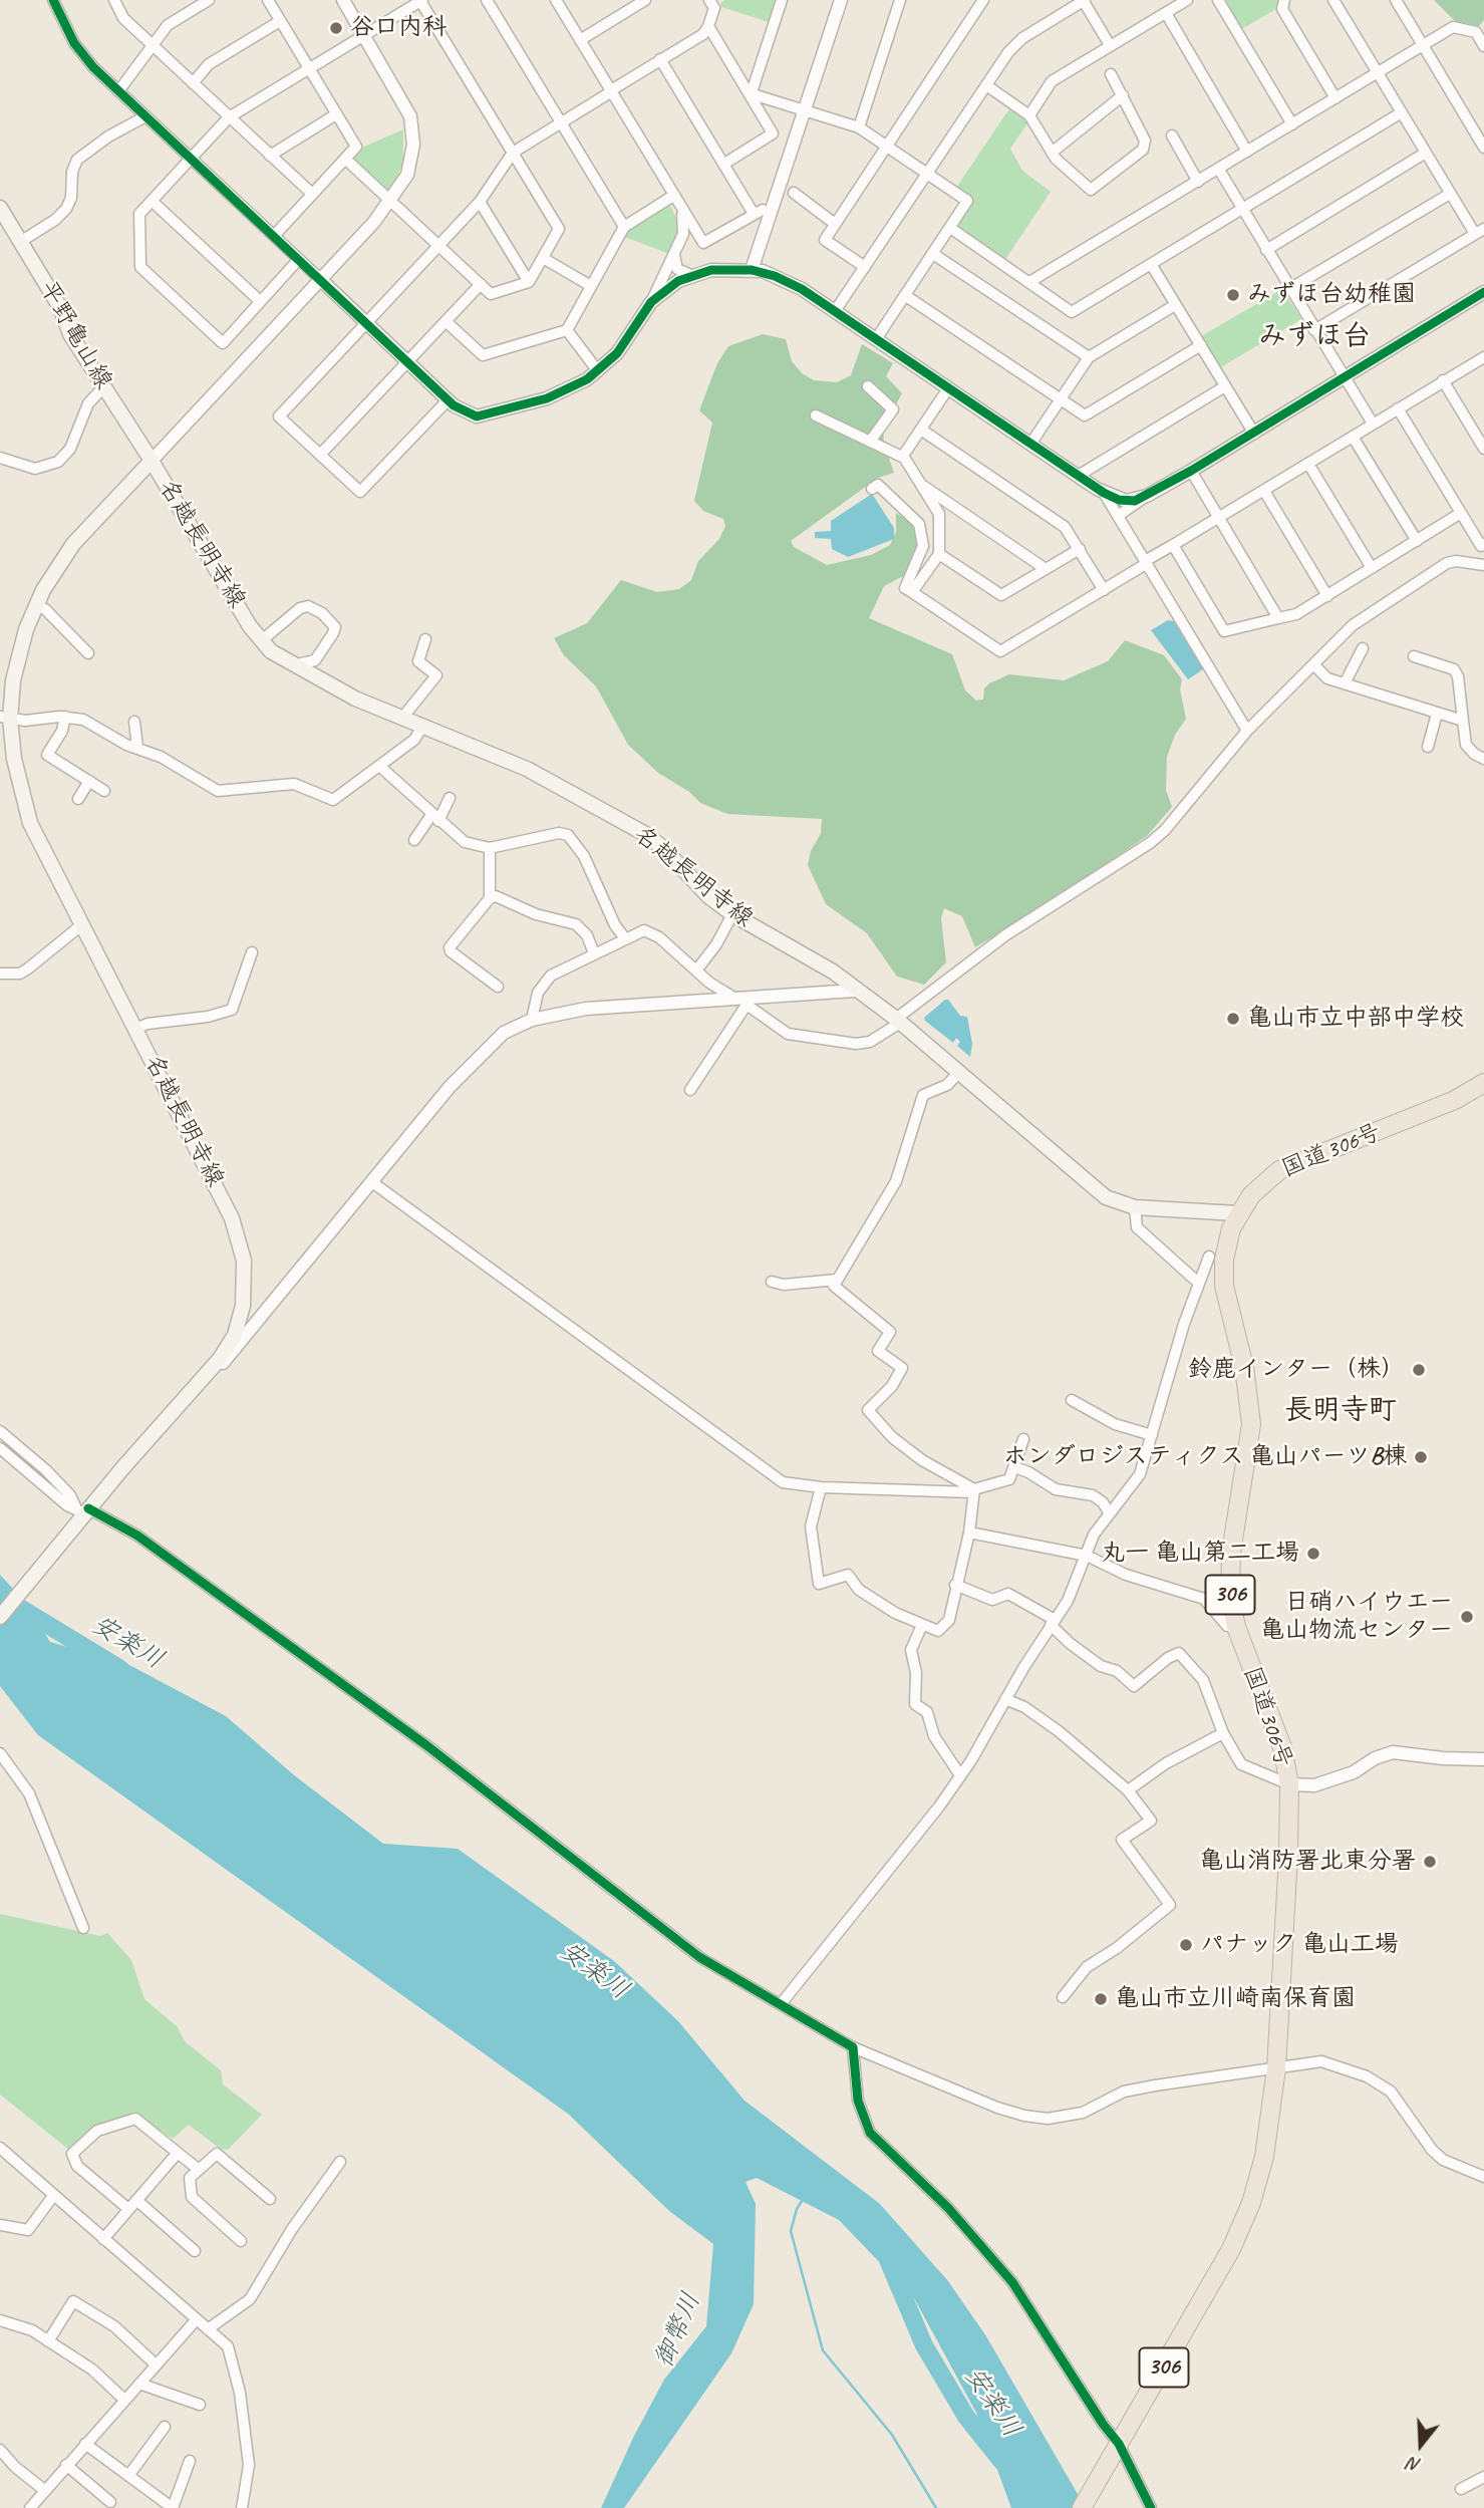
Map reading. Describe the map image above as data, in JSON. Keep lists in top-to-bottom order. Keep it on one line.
{"streets":{"highway":["国道306号","306"],"main road":["平野亀山線","名越長明寺線"]},"crossings":[["平野亀山線","名越長明寺線"],["名越長明寺線","国道306号"]],"districts":["みずほ台","長明寺町"],"water":["安楽川","御幣川"],"places":["谷口内科","みずほ台幼稚園","亀山市立中部中学校","鈴鹿インター（株）","ホンダロジスティクス 亀山パーツB棟","丸一 亀山第二工場","日硝ハイウエー 亀山物流センター","亀山消防署北東分署","パナック 亀山工場","亀山市立川崎南保育園"],"north":"bottom"}
